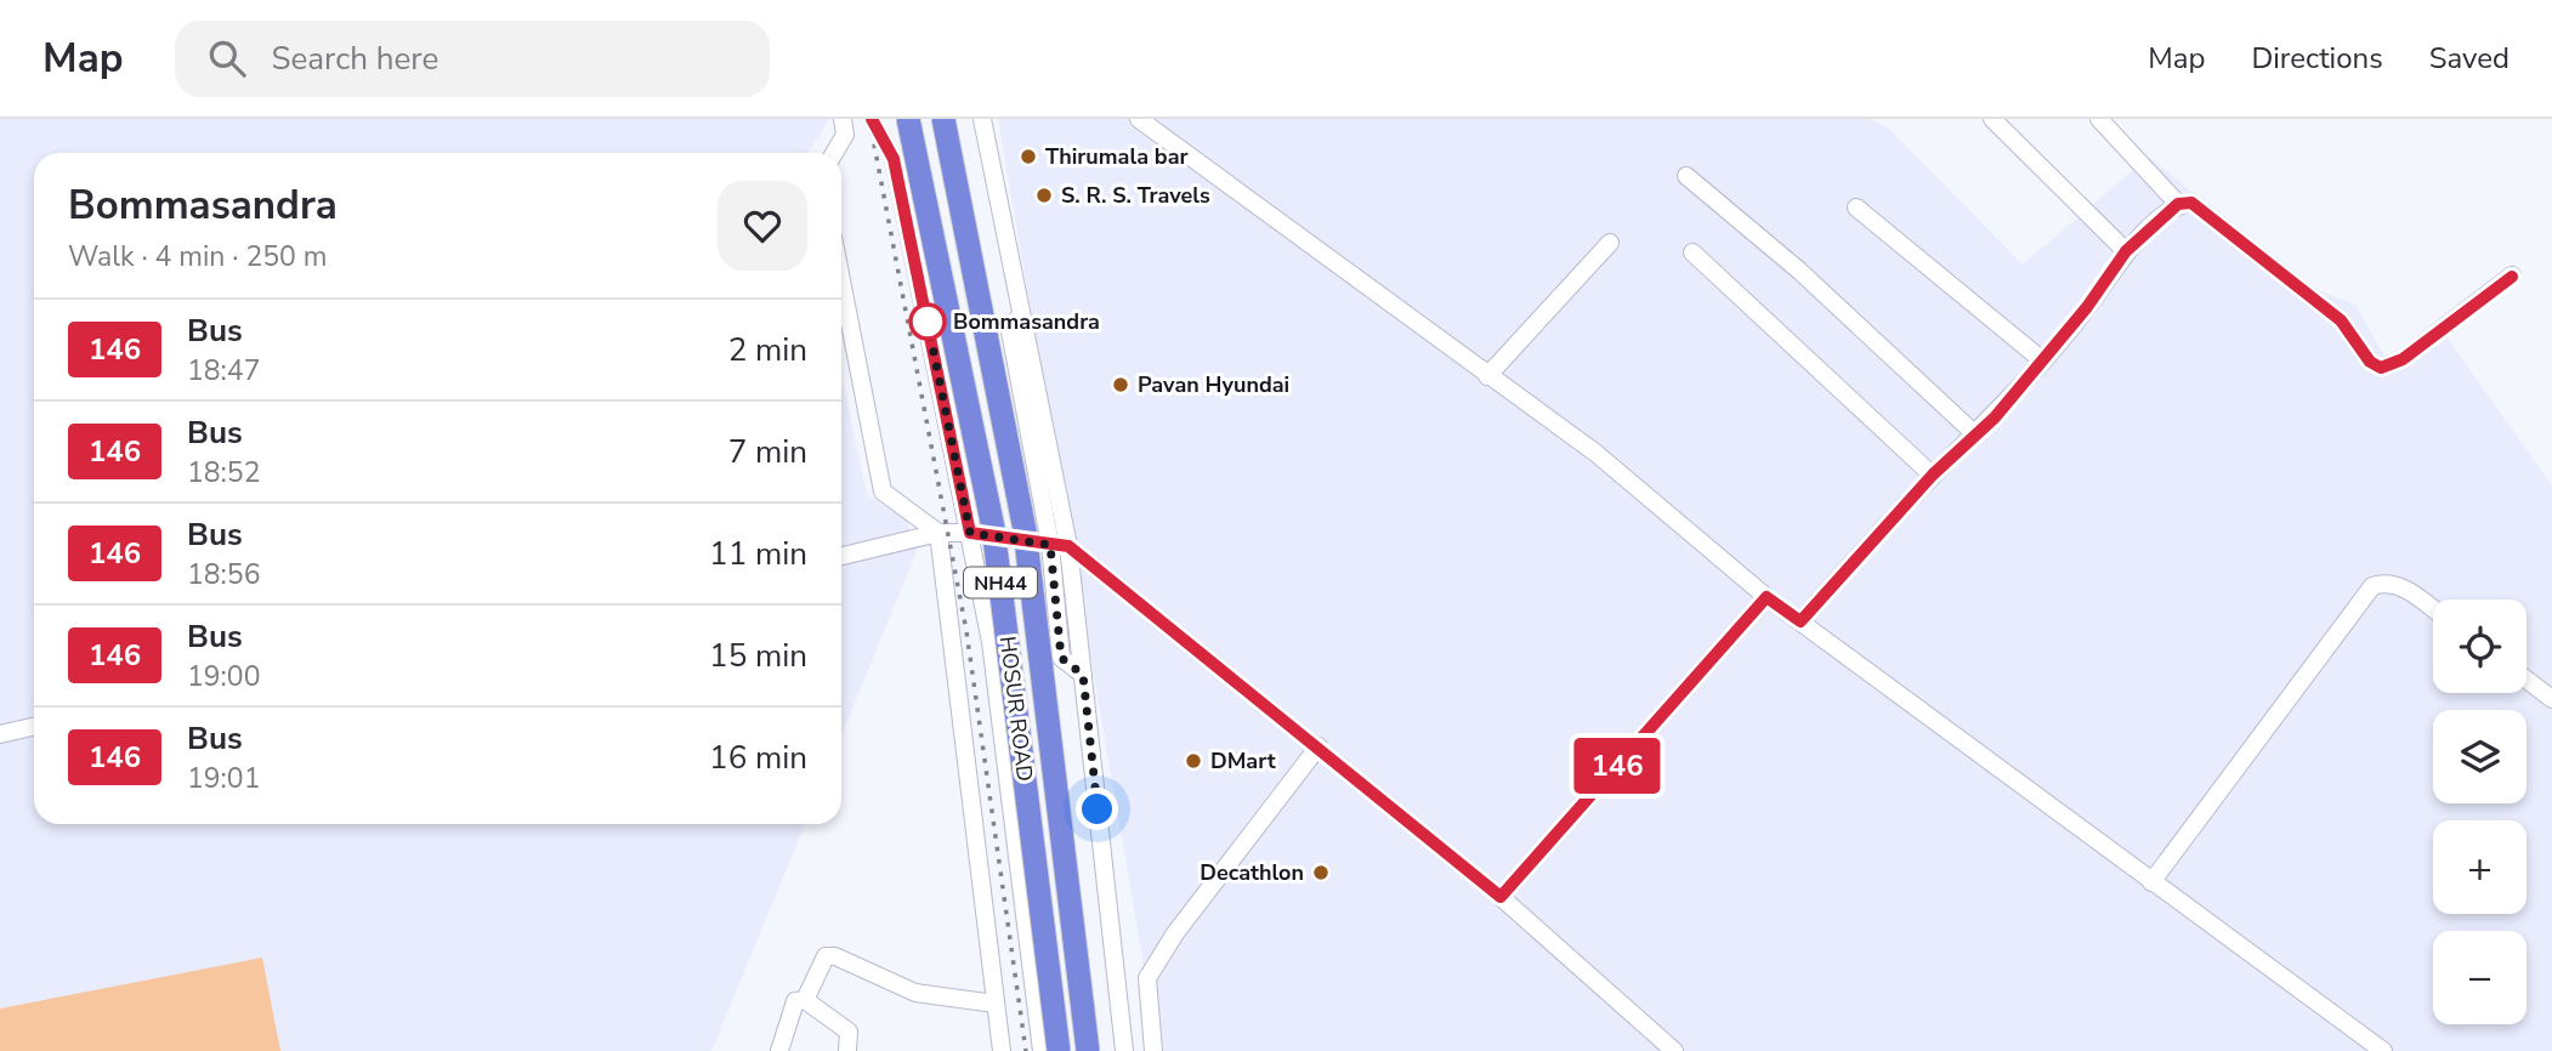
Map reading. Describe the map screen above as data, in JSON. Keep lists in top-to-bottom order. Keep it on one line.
{"streets":{"highway":["NH44","HOSUR ROAD"]},"places":["Thirumala bar","S. R. S. Travels","Bommasandra","Pavan Hyundai","DMart","Decathlon"],"lines":["bus line 146"],"page":{"header":"Map","search":"Search here","nav":["Map","Directions","Saved"],"on_map":"146","heading":["Bommasandra","Walk · 4 min · 250 m"],"list":[{"mark":"146","name":"Bus","note":"18:47","value":"2 min"},{"mark":"146","name":"Bus","note":"18:52","value":"7 min"},{"mark":"146","name":"Bus","note":"18:56","value":"11 min"},{"mark":"146","name":"Bus","note":"19:00","value":"15 min"},{"mark":"146","name":"Bus","note":"19:01","value":"16 min"}],"map_buttons":["+","−"]}}
